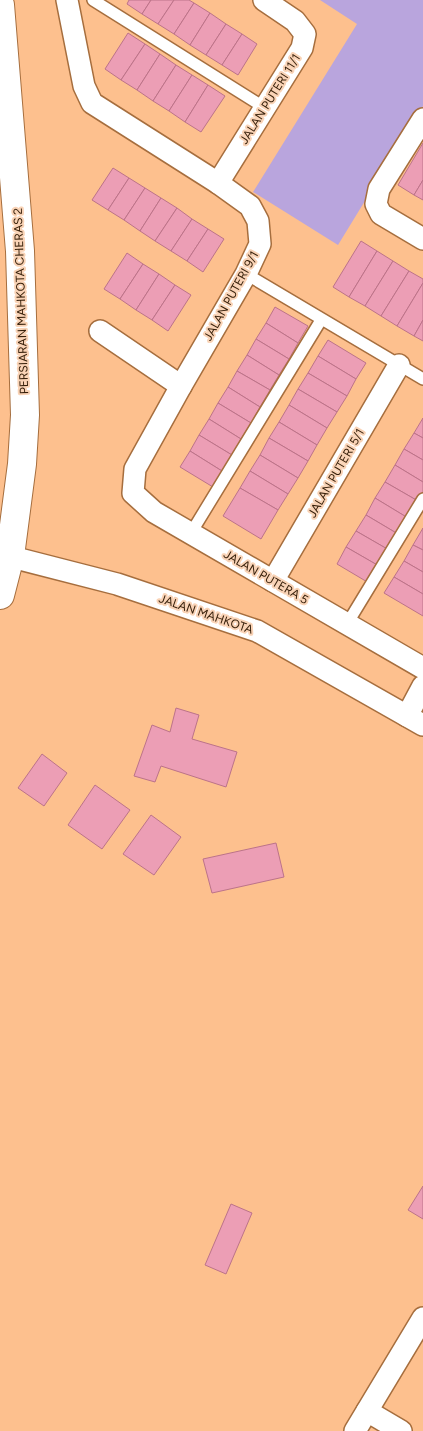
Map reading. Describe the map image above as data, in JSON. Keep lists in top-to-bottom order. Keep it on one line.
{"streets":{"street":["JALAN PUTERI 11/1","JALAN PUTERI 9/1","PERSIARAN MAHKOTA CHERAS 2","JALAN PUTERI 5/1","JALAN PUTERA 5","JALAN MAHKOTA"]},"crossings":[["JALAN PUTERI 11/1","JALAN PUTERI 9/1"],["JALAN PUTERI 9/1","JALAN PUTERA 5"],["PERSIARAN MAHKOTA CHERAS 2","JALAN MAHKOTA"],["JALAN PUTERI 5/1","JALAN PUTERA 5"]]}
